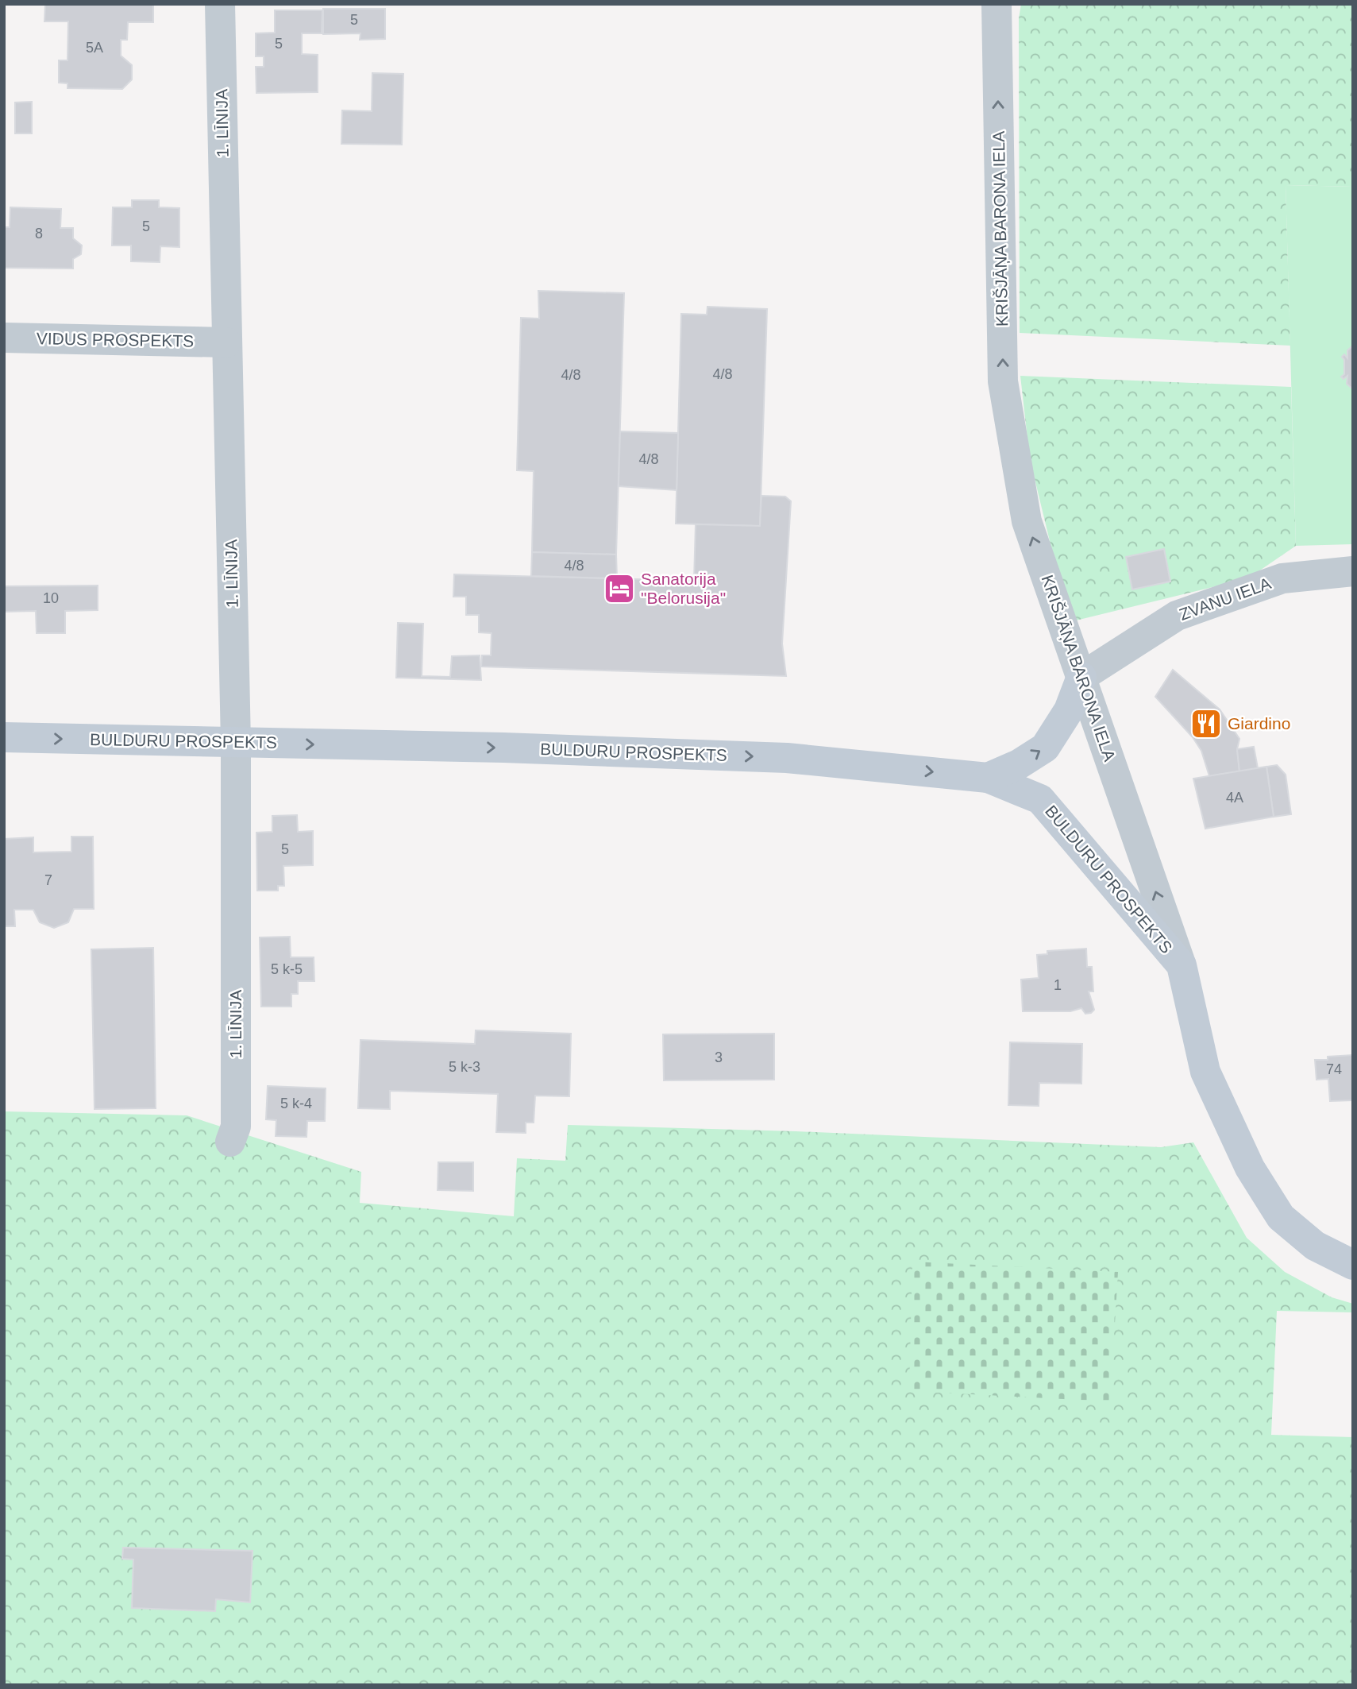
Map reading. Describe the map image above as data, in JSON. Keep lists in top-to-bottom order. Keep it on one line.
{"streets":{"street":["1. LĪNIJA","KRIŠJĀŅA BARONA IELA","VIDUS PROSPEKTS","ZVANU IELA","BULDURU PROSPEKTS"]},"crossings":[["1. LĪNIJA","VIDUS PROSPEKTS"],["1. LĪNIJA","BULDURU PROSPEKTS"],["KRIŠJĀŅA BARONA IELA","ZVANU IELA"],["KRIŠJĀŅA BARONA IELA","BULDURU PROSPEKTS"]],"one_way":["KRIŠJĀŅA BARONA IELA","BULDURU PROSPEKTS"],"places":{"hotel":["Sanatorija \"Belorusija\""],"restaurant":["Giardino"]},"house_numbers":["5","5","5A","5","8","4/8","4/8","4/8","4/8","10","4A","5","7","5 k-5","1","3","5 k-3","74","5 k-4"]}
